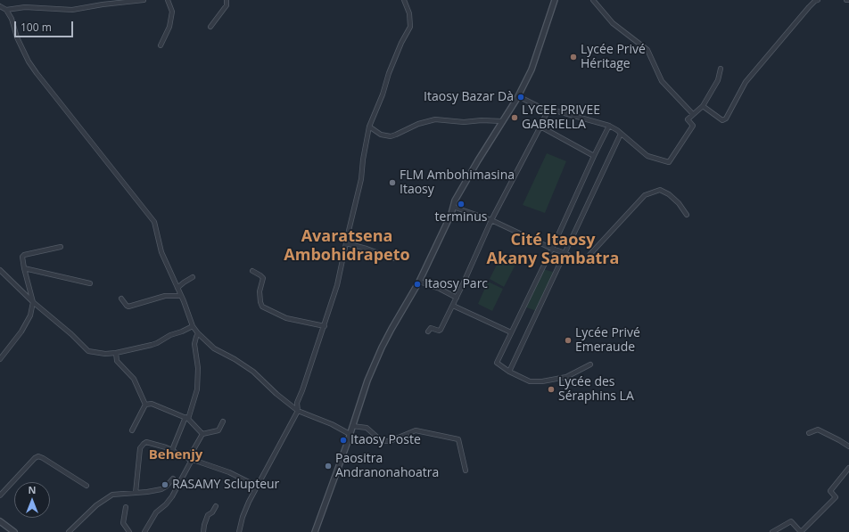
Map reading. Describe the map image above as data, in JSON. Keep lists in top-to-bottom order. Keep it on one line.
{"districts":["Avaratsena Ambohidrapeto","Cité Itaosy Akany Sambatra","Behenjy"],"places":["Lycée Privé Héritage","Itaosy Bazar Dà","LYCEE PRIVEE GABRIELLA","FLM Ambohimasina Itaosy","terminus","Itaosy Parc","Lycée Privé Emeraude","Lycée des Séraphins LA","Itaosy Poste","Paositra Andranonahoatra","RASAMY Sclupteur"],"scale_bar":"100 m","north":"top"}
